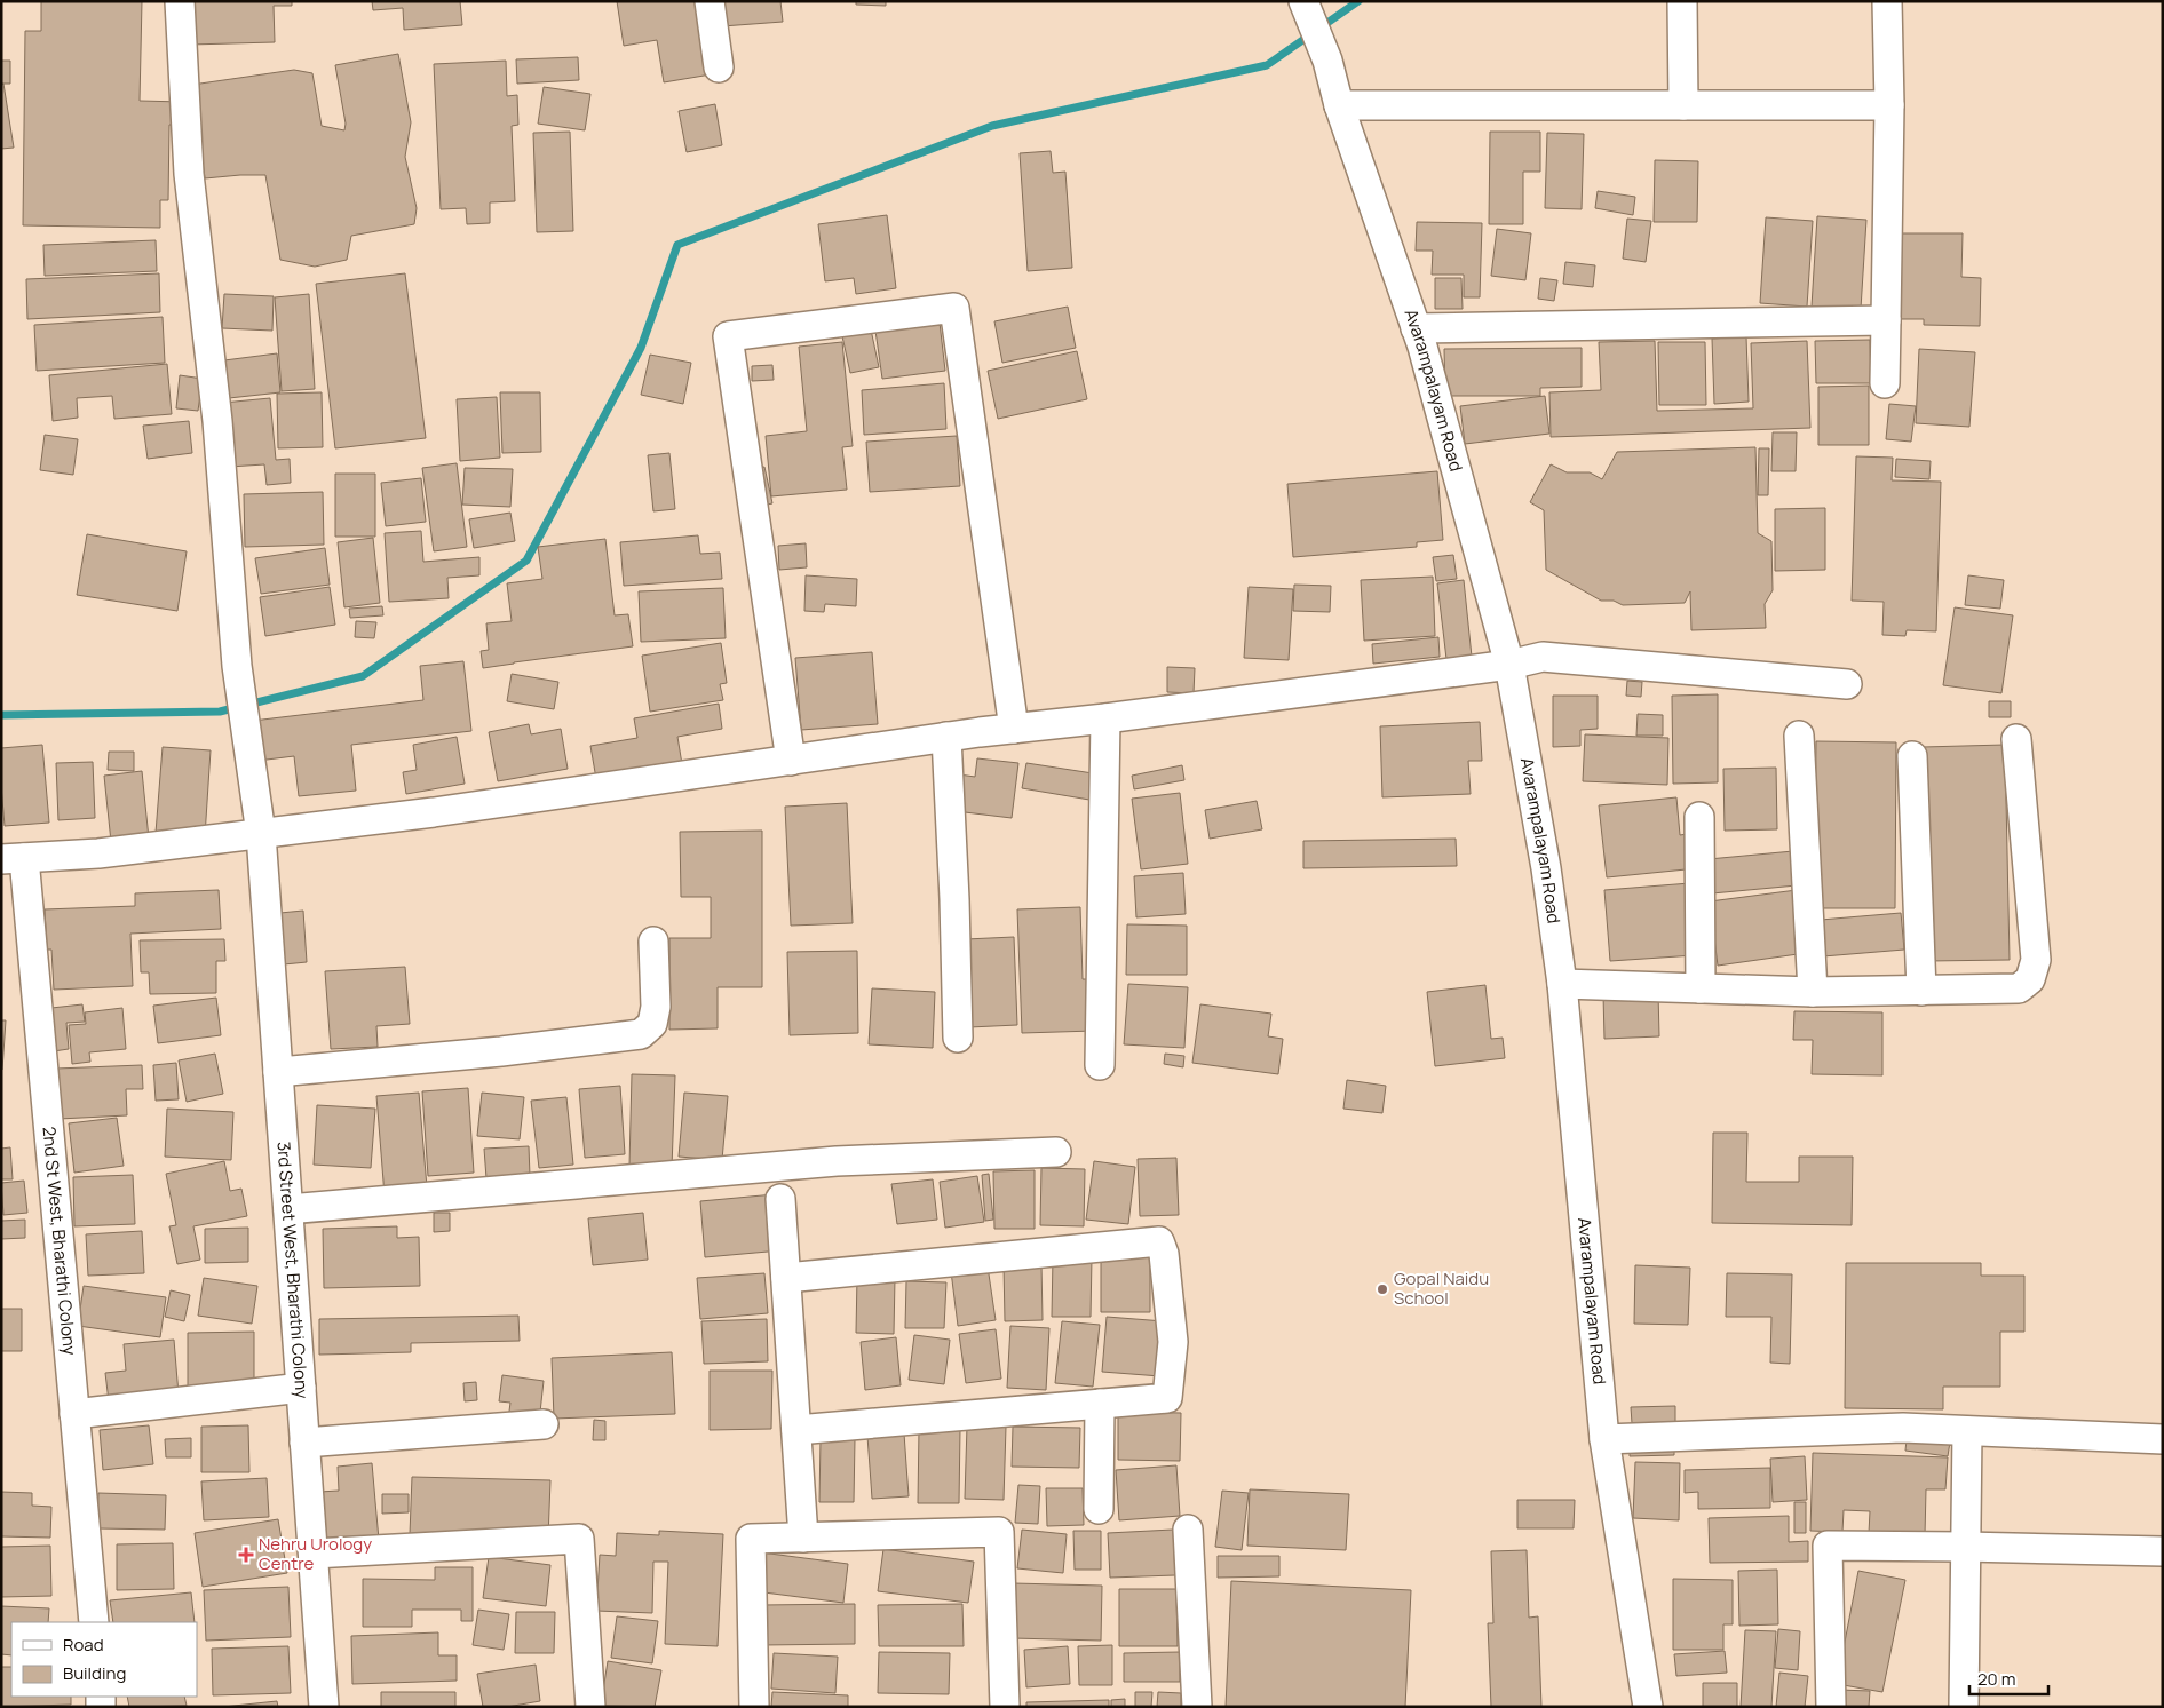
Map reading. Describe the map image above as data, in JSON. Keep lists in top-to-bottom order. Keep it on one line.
{"streets":{"street":["Avarampalayam Road","2nd St West, Bharathi Colony","3rd Street West, Bharathi Colony"]},"places":{"other":["Gopal Naidu School"],"health":["Nehru Urology Centre"]},"legend":["Road","Building"],"scale_bar":"20 m"}
